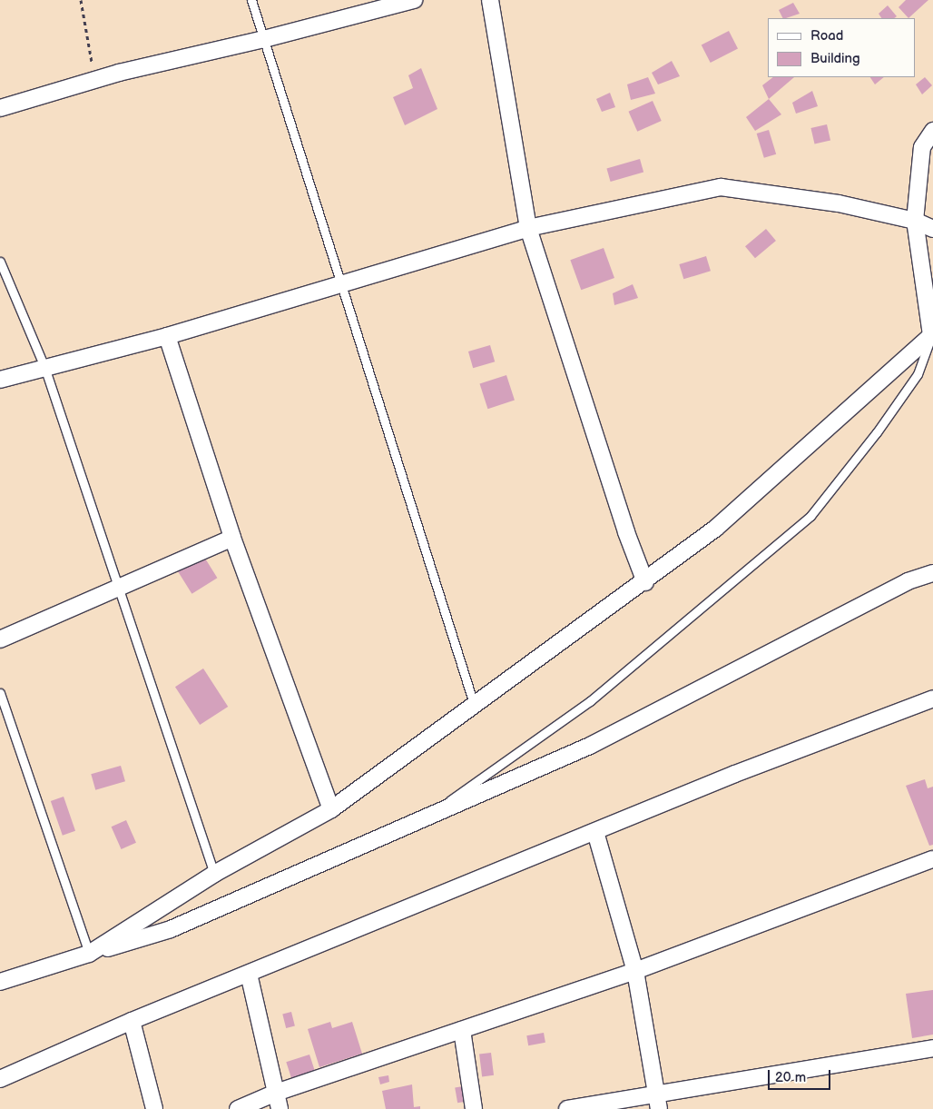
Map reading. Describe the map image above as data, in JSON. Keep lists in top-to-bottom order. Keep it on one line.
{"legend":["Road","Building"],"scale_bar":"20 m"}
